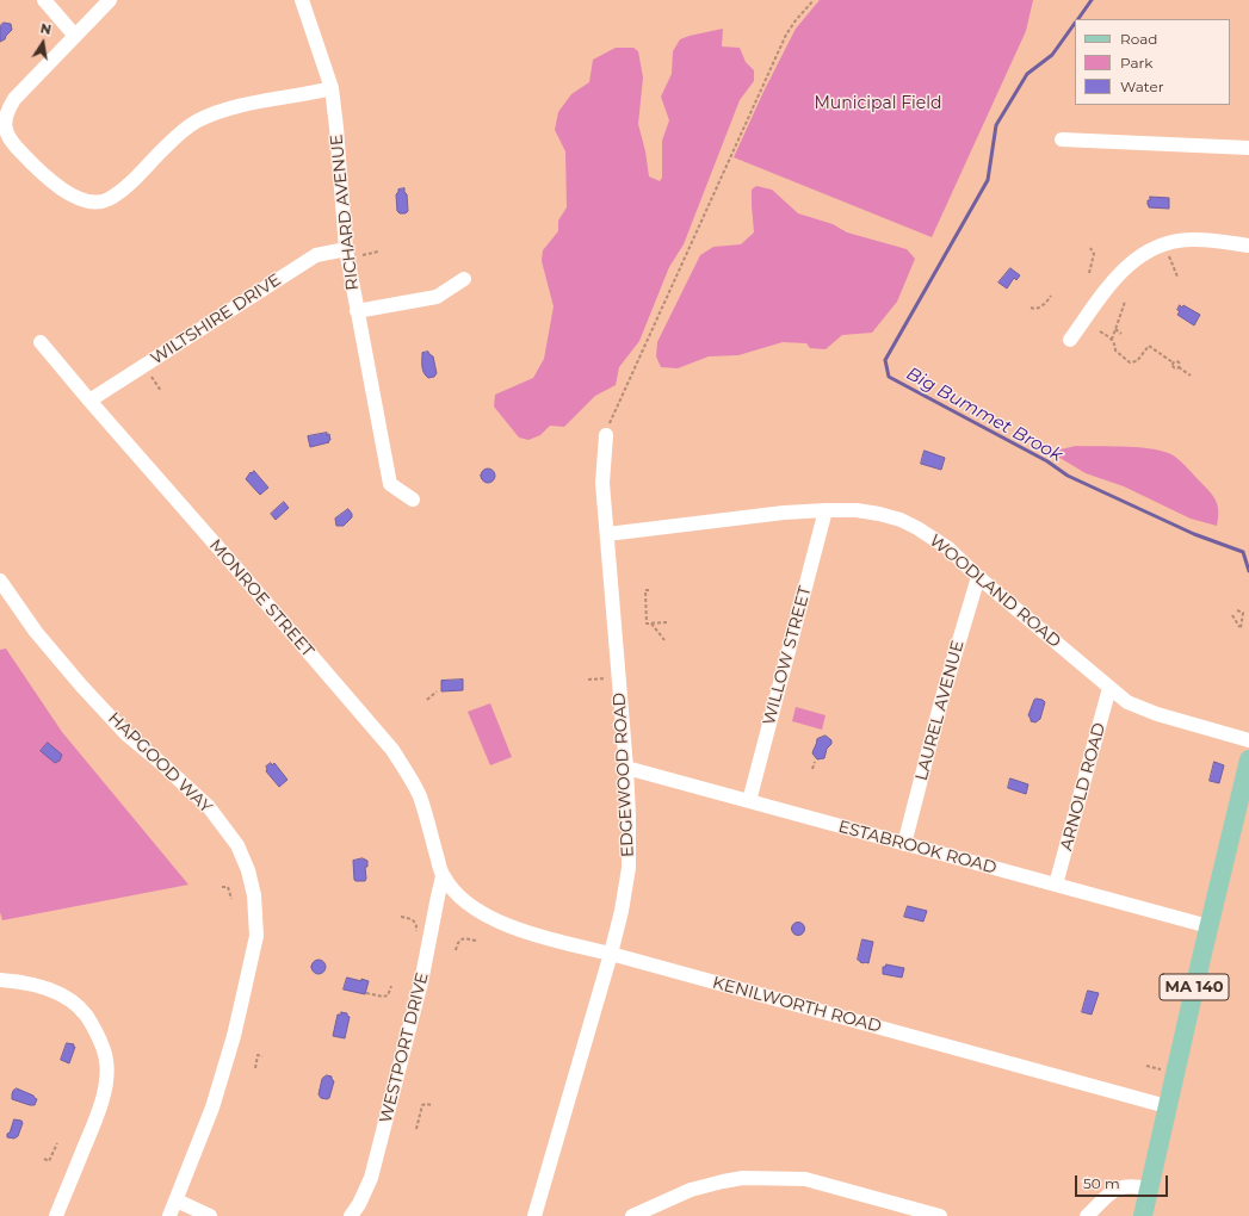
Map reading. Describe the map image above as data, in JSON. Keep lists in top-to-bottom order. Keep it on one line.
{"streets":{"main road":["MA 140"],"street":["RICHARD AVENUE","WILTSHIRE DRIVE","WOODLAND ROAD","MONROE STREET","WILLOW STREET","LAUREL AVENUE","HAPGOOD WAY","EDGEWOOD ROAD","ARNOLD ROAD","ESTABROOK ROAD","KENILWORTH ROAD","WESTPORT DRIVE"]},"crossings":[["RICHARD AVENUE","WILTSHIRE DRIVE"],["WILTSHIRE DRIVE","MONROE STREET"],["WOODLAND ROAD","WILLOW STREET"],["WOODLAND ROAD","LAUREL AVENUE"],["WOODLAND ROAD","EDGEWOOD ROAD"],["WOODLAND ROAD","ARNOLD ROAD"],["MONROE STREET","KENILWORTH ROAD"],["MONROE STREET","WESTPORT DRIVE"],["WILLOW STREET","ESTABROOK ROAD"],["LAUREL AVENUE","ESTABROOK ROAD"],["EDGEWOOD ROAD","ESTABROOK ROAD"],["EDGEWOOD ROAD","KENILWORTH ROAD"],["ARNOLD ROAD","ESTABROOK ROAD"],["ESTABROOK ROAD","MA 140"],["MA 140","KENILWORTH ROAD"],["KENILWORTH ROAD","WESTPORT DRIVE"]],"water":["Big Bummet Brook"],"parks":["Municipal Field"],"legend":["Road","Park","Water"],"scale_bar":"50 m","north":"top"}
